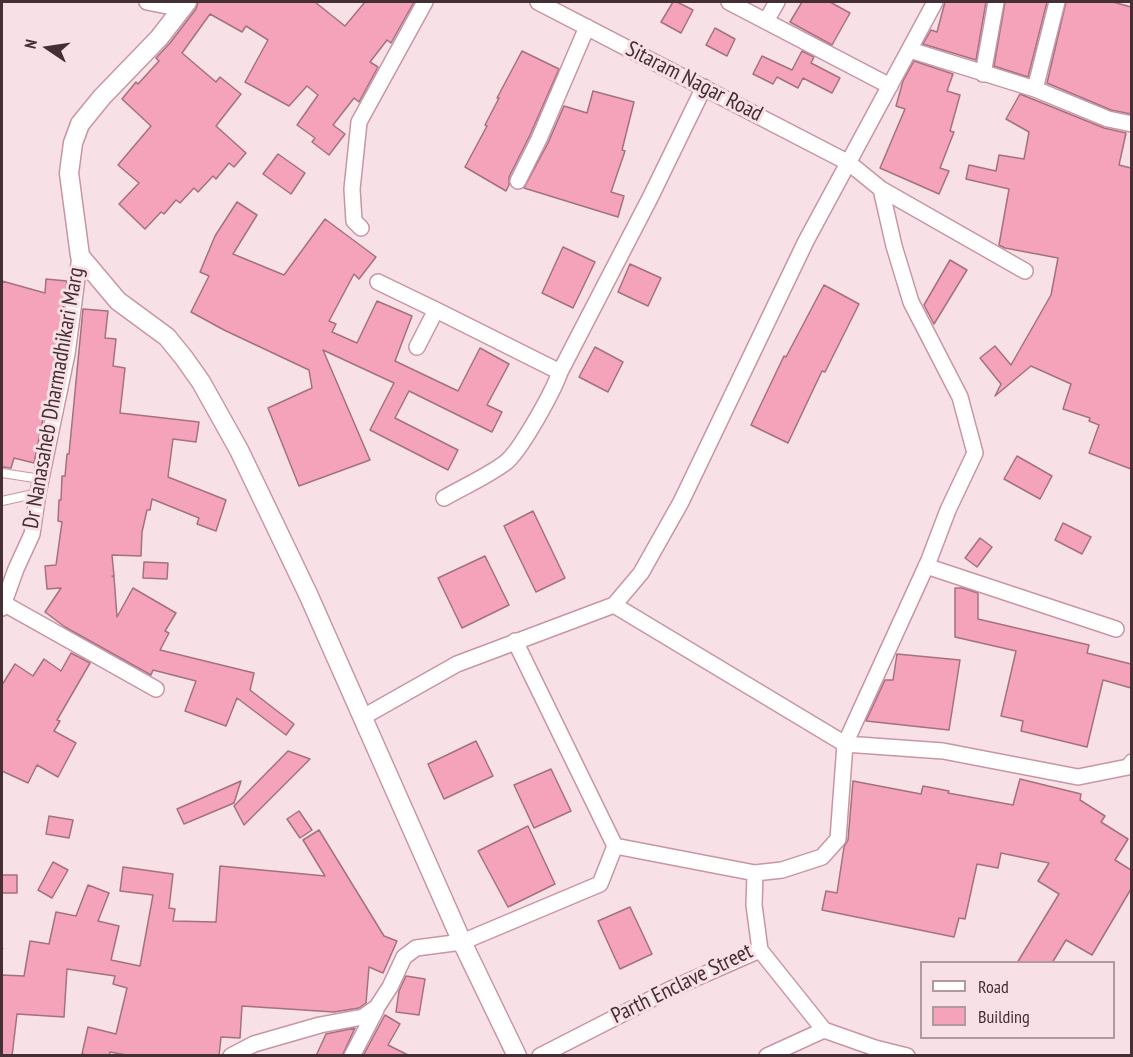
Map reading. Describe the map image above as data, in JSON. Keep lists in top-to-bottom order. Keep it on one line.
{"streets":{"street":["Sitaram Nagar Road","Dr Nanasaheb Dharmadhikari Marg","Parth Enclave Street"]},"legend":["Road","Building"],"north":"left"}
